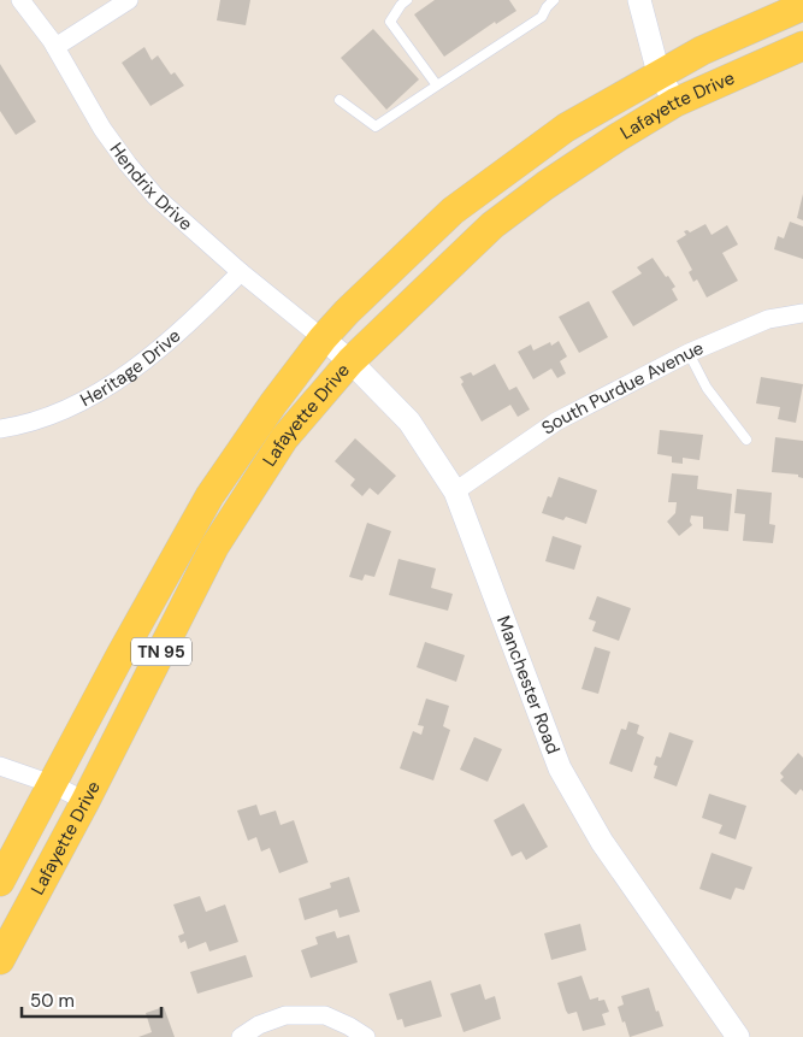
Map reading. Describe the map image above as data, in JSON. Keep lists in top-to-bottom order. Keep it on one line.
{"streets":{"main road":["Lafayette Drive","TN 95"],"street":["Hendrix Drive","Heritage Drive","South Purdue Avenue","Manchester Road"]},"crossings":[["Lafayette Drive","Hendrix Drive"],["Lafayette Drive","Manchester Road"],["Hendrix Drive","Heritage Drive"],["Hendrix Drive","Manchester Road"],["South Purdue Avenue","Manchester Road"]],"scale_bar":"50 m"}
